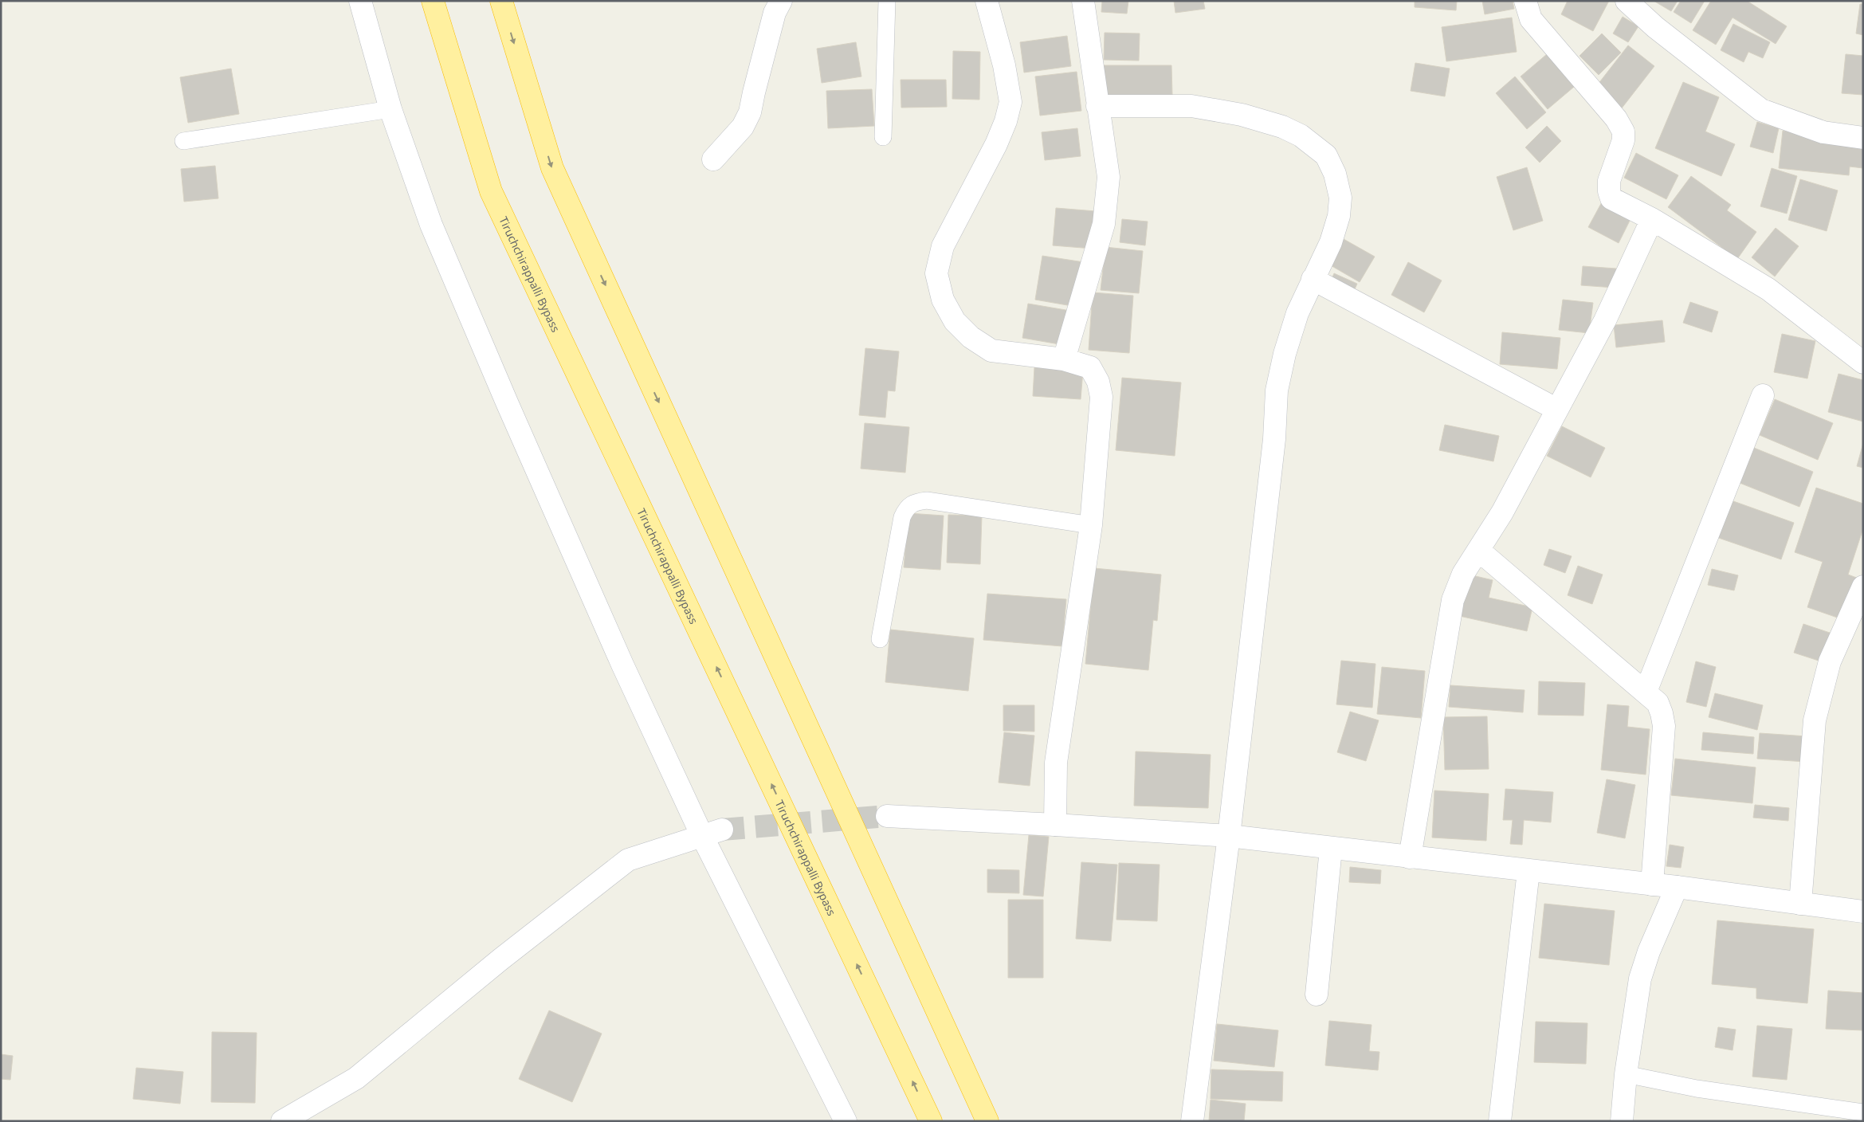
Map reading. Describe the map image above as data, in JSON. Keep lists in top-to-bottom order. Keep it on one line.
{"streets":{"highway":["Tiruchchirappalli Bypass"]}}
